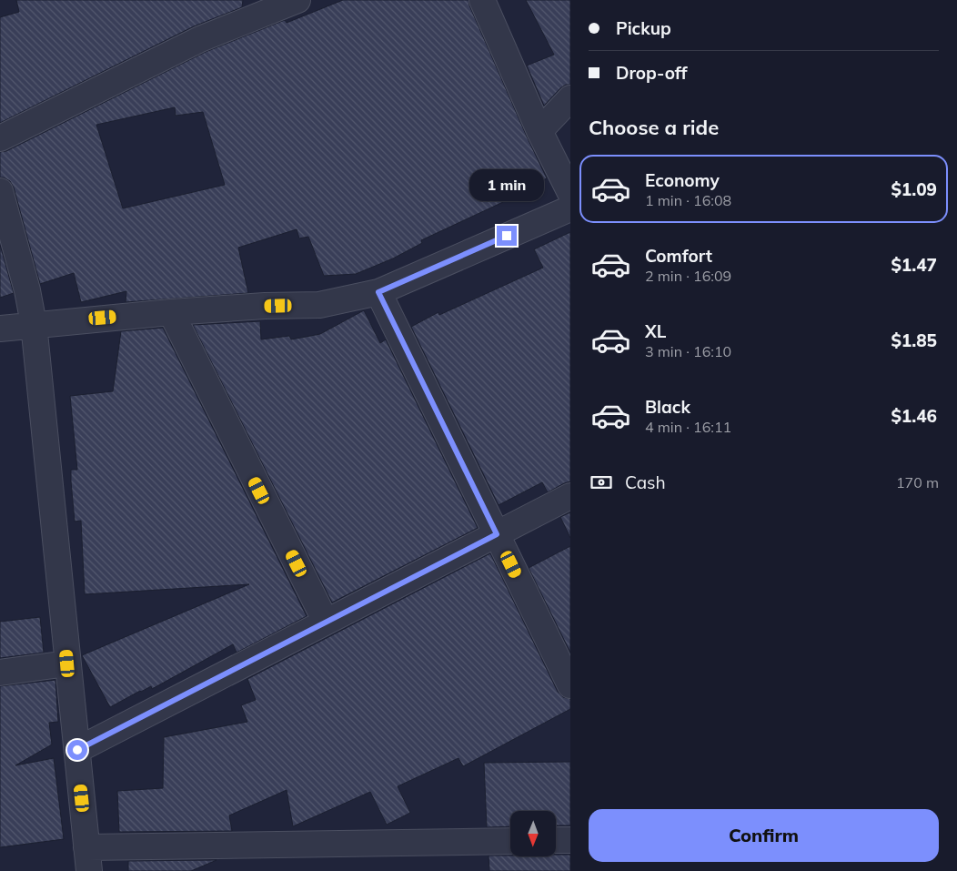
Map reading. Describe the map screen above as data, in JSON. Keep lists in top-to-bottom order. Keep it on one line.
{"north":"bottom","page":{"banner":["Pickup","Drop-off"],"heading":"Choose a ride","list":[{"name":"Economy","note":"1 min · 16:08","value":"$1.09"},{"name":"Comfort","note":"2 min · 16:09","value":"$1.47"},{"name":"XL","note":"3 min · 16:10","value":"$1.85"},{"name":"Black","note":"4 min · 16:11","value":"$1.46"}],"bubble":"1 min","pay":["Cash","170 m"],"buttons":"Confirm"}}
